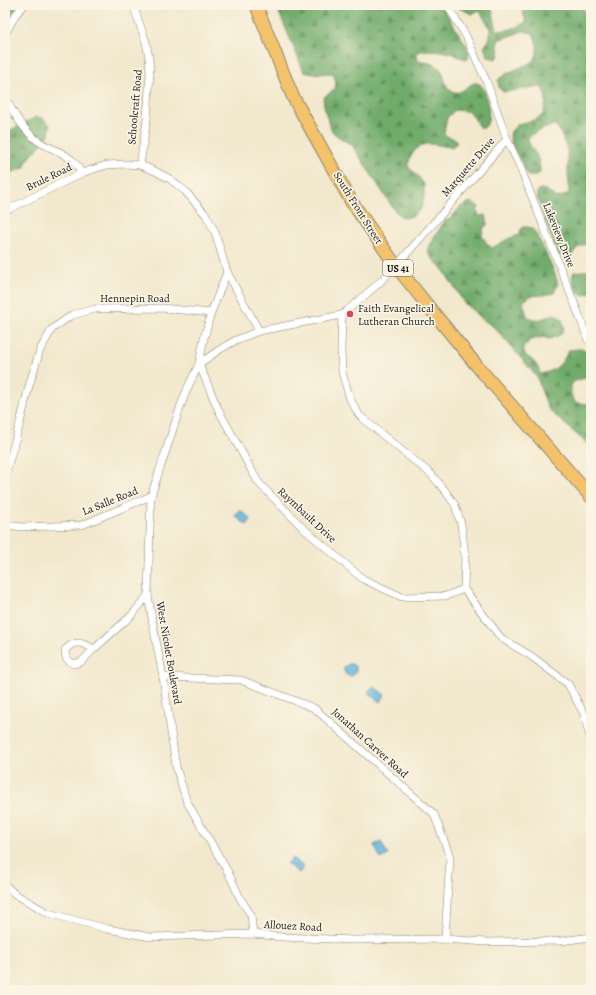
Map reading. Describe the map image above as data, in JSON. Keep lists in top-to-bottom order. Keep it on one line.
{"streets":{"highway":["South Front Street","US 41"],"street":["Schoolcraft Road","Marquette Drive","Brule Road","Lakeview Drive","Hennepin Road","La Salle Road","Raymbault Drive","West Nicolet Boulevard","Jonathan Carver Road","Allouez Road"]},"crossings":[["Schoolcraft Road","Brule Road"],["Marquette Drive","South Front Street"],["Marquette Drive","Lakeview Drive"],["Marquette Drive","West Nicolet Boulevard"],["Hennepin Road","West Nicolet Boulevard"],["La Salle Road","West Nicolet Boulevard"],["Raymbault Drive","West Nicolet Boulevard"],["West Nicolet Boulevard","Jonathan Carver Road"],["West Nicolet Boulevard","Allouez Road"],["Jonathan Carver Road","Allouez Road"]],"places":["Faith Evangelical Lutheran Church"]}
